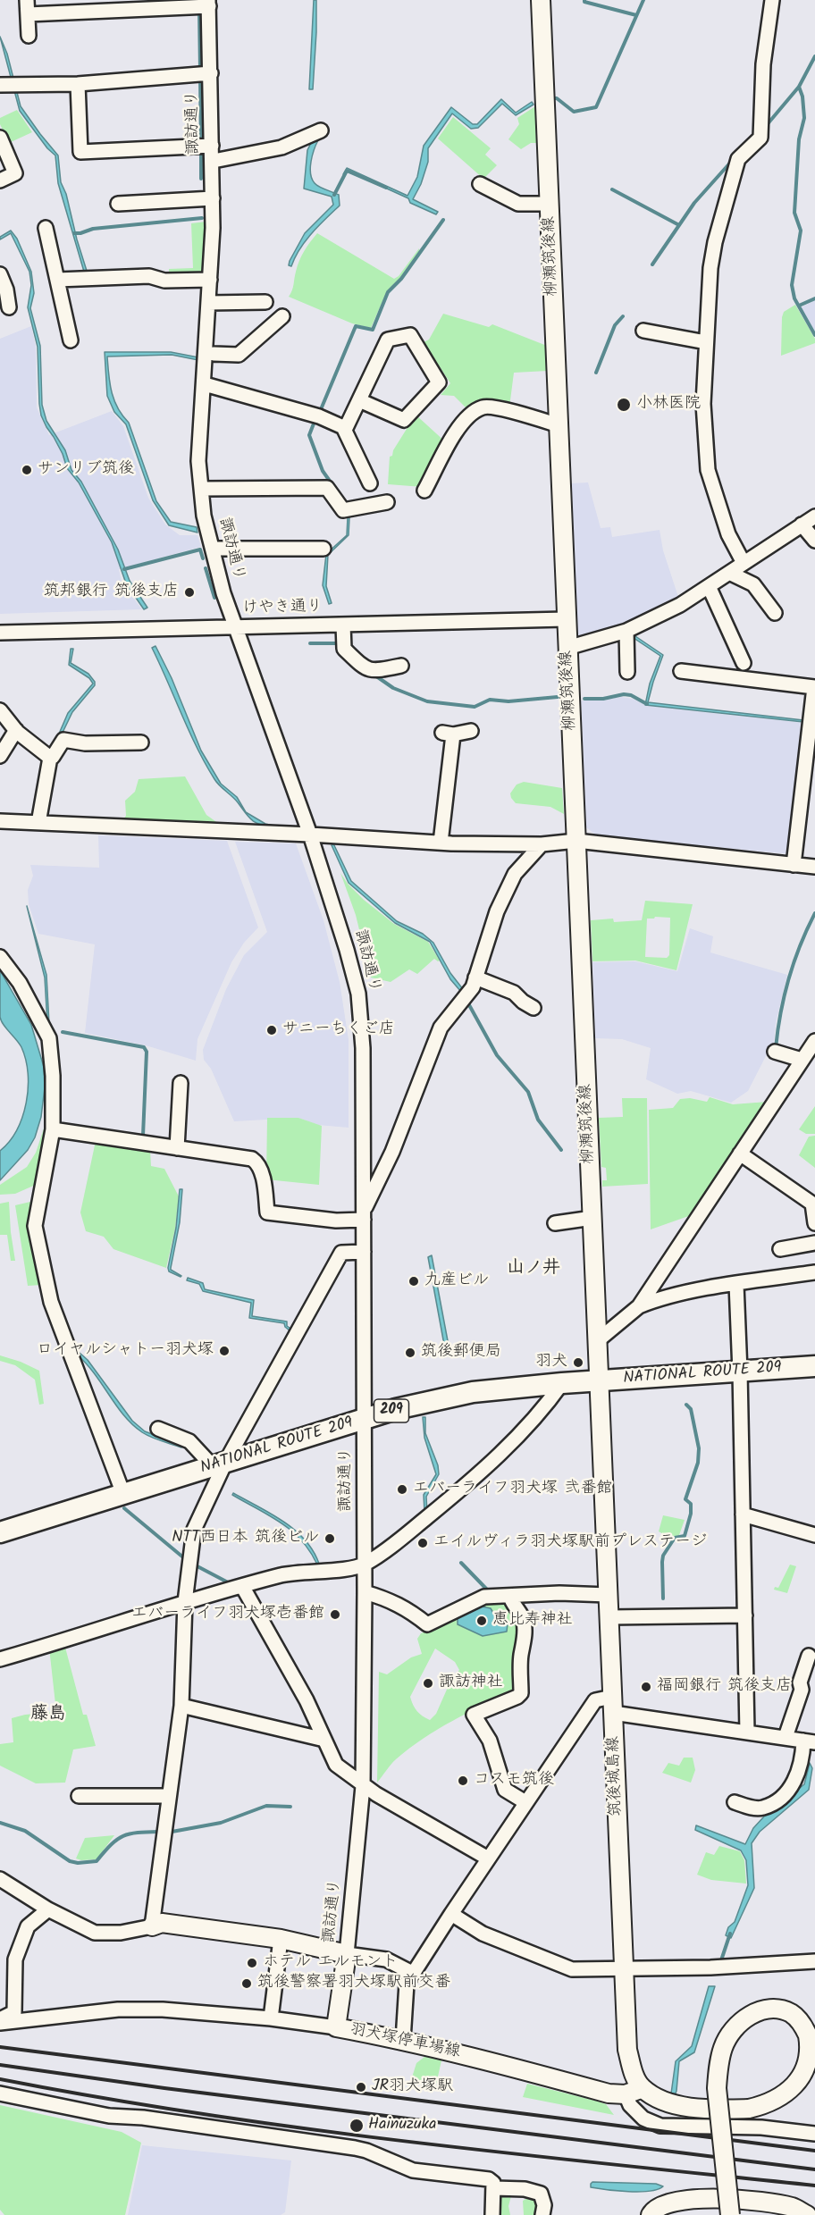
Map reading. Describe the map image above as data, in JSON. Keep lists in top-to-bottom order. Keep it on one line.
{"streets":{"highway":["NATIONAL ROUTE 209","209"],"main road":["柳瀬筑後線","筑後城島線","羽犬塚停車場線"],"street":["諏訪通り","けやき通り"]},"crossings":[["諏訪通り","けやき通り"],["諏訪通り","NATIONAL ROUTE 209"],["諏訪通り","羽犬塚停車場線"],["柳瀬筑後線","けやき通り"],["柳瀬筑後線","NATIONAL ROUTE 209"],["柳瀬筑後線","筑後城島線"],["NATIONAL ROUTE 209","筑後城島線"],["筑後城島線","羽犬塚停車場線"]],"districts":["山ノ井","藤島"],"places":["小林医院","サンリブ筑後","筑邦銀行 筑後支店","サニーちくご店","九産ビル","ロイヤルシャトー羽犬塚","筑後郵便局","羽犬","エバーライフ羽犬塚 弐番館","NTT西日本 筑後ビル","エイルヴィラ羽犬塚駅前プレステージ","エバーライフ羽犬塚壱番館","恵比寿神社","諏訪神社","福岡銀行 筑後支店","コスモ筑後","ホテル エルモント","筑後警察署羽犬塚駅前交番","JR羽犬塚駅","Hainuzuka"]}
